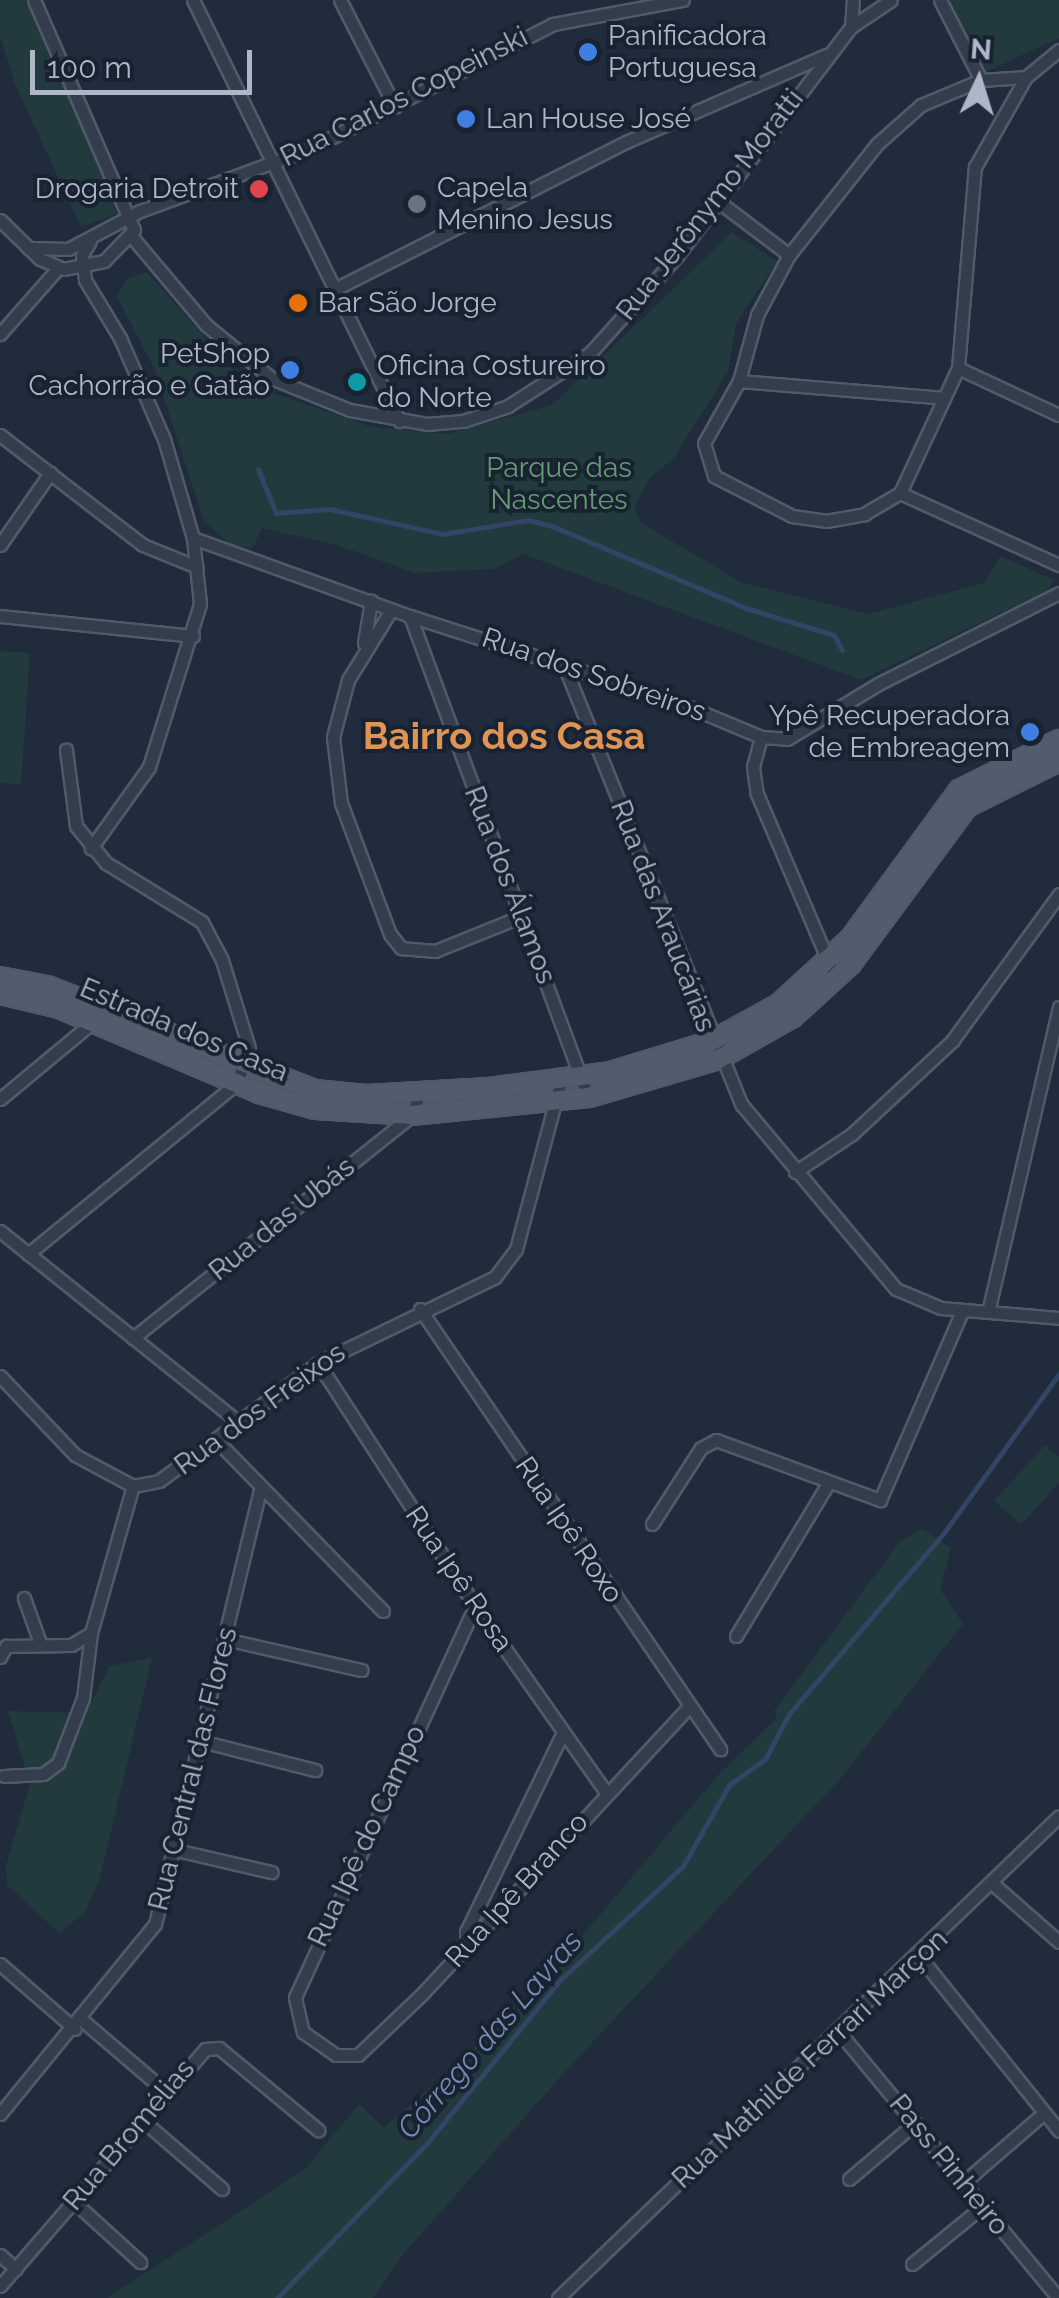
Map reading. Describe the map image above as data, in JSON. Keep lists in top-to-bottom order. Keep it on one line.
{"streets":{"main road":["Estrada dos Casa"],"street":["Rua Carlos Copeinski","Rua Jerônymo Moratti","Rua dos Sobreiros","Rua dos Álamos","Rua das Araucárias","Rua das Ubás","Rua dos Freixos","Rua Ipê Roxo","Rua Ipê Rosa","Rua Central das Flores","Rua Ipê do Campo","Rua Ipê Branco","Rua Mathilde Ferrari Marçon","Rua Bromélias","Pass Pinheiro"]},"crossings":[["Rua dos Sobreiros","Rua dos Álamos"],["Rua dos Sobreiros","Rua das Araucárias"],["Rua dos Álamos","Estrada dos Casa"],["Rua das Araucárias","Estrada dos Casa"],["Estrada dos Casa","Rua das Ubás"],["Estrada dos Casa","Rua dos Freixos"],["Rua dos Freixos","Rua Ipê Roxo"],["Rua dos Freixos","Rua Ipê Rosa"],["Rua Ipê Roxo","Rua Ipê Branco"],["Rua Ipê Rosa","Rua Ipê do Campo"],["Rua Ipê Rosa","Rua Ipê Branco"],["Rua Ipê do Campo","Rua Ipê Branco"],["Rua Mathilde Ferrari Marçon","Pass Pinheiro"]],"districts":["Bairro dos Casa"],"water":["Córrego das Lavras"],"parks":["Parque das Nascentes"],"places":["Panificadora Portuguesa","Lan House José","Drogaria Detroit","Capela Menino Jesus","Bar São Jorge","PetShop Cachorrão e Gatão","Oficina Costureiro do Norte","Ypê Recuperadora de Embreagem"],"scale_bar":"100 m","north":"top"}
